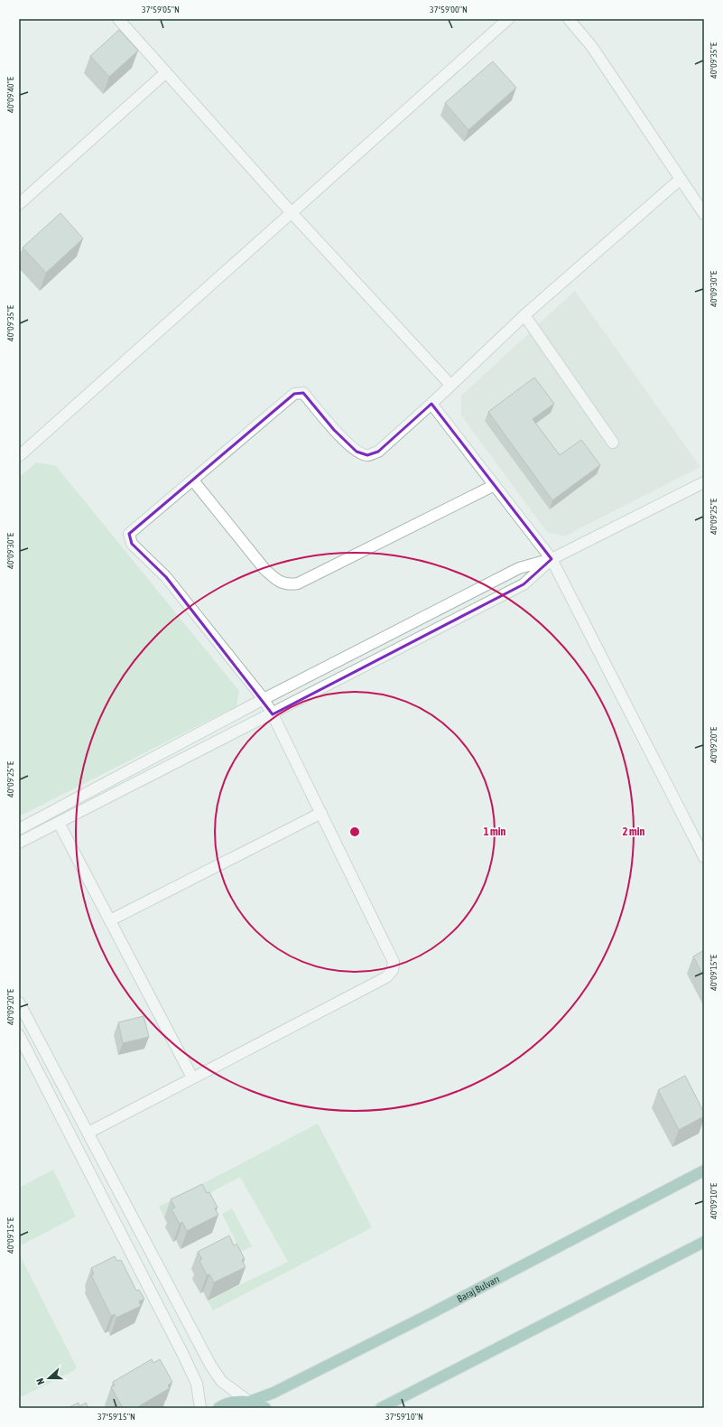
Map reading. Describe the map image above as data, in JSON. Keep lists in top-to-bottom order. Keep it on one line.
{"streets":{"main road":["Baraj Bulvarı"]},"north":"left","coordinates":["37°59'05\"N","37°59'00\"N","40°09'35\"E","40°09'40\"E","40°09'30\"E","40°09'25\"E","40°09'20\"E","40°09'15\"E","40°09'10\"E","37°59'15\"N","37°59'10\"N"],"rings":["1 min","2 min"]}
